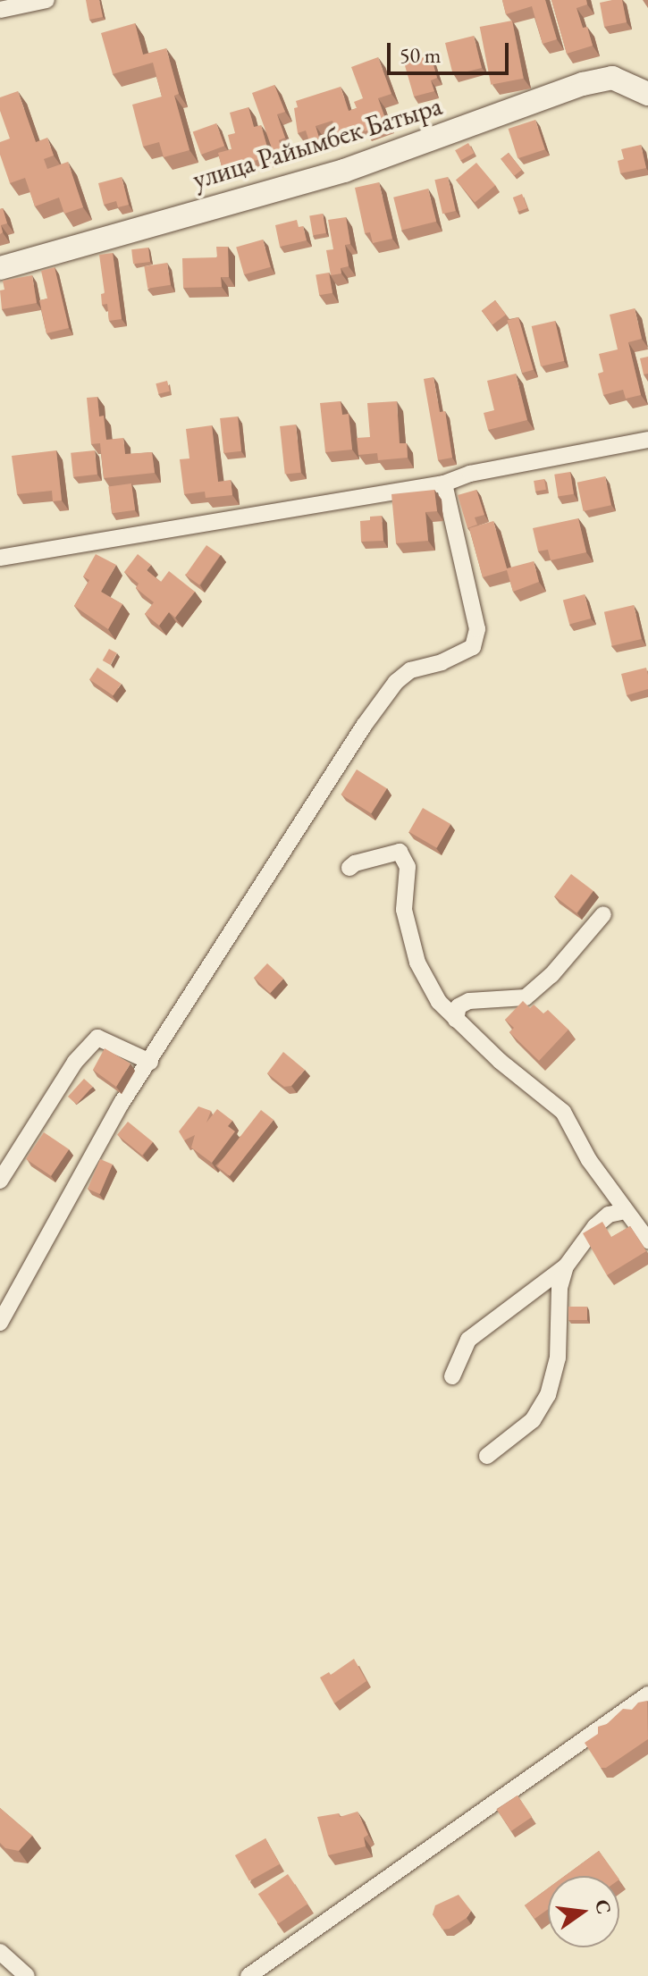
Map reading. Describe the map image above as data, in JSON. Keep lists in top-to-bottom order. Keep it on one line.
{"streets":{"street":["улица Райымбек Батыра"]},"scale_bar":"50 m","north":"right"}
